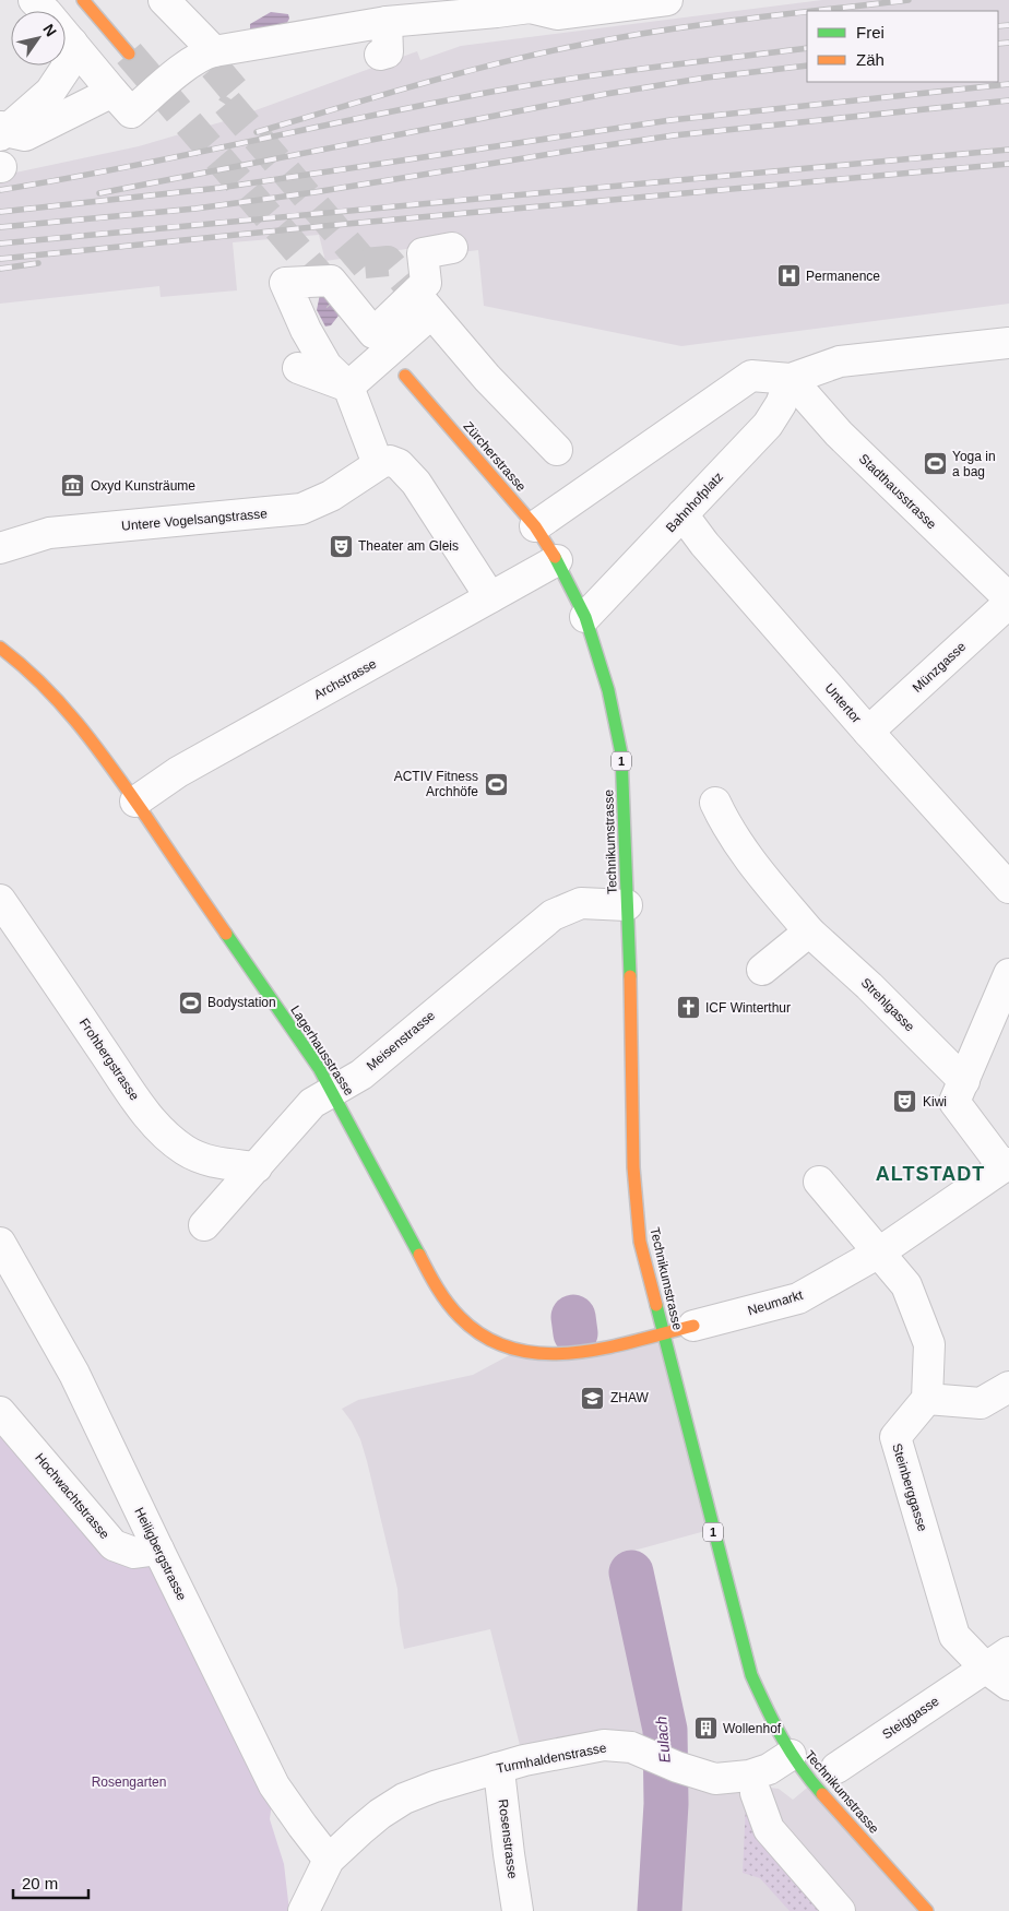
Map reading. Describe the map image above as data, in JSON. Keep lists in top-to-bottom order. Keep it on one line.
{"streets":{"main road":["Zürcherstrasse","1","Technikumstrasse","Lagerhausstrasse","Neumarkt"],"street":["Stadthausstrasse","Bahnhofplatz","Untere Vogelsangstrasse","Münzgasse","Archstrasse","Untertor","Strehlgasse","Meisenstrasse","Frohbergstrasse","Steinberggasse","Hochwachtstrasse","Heiligbergstrasse","Steiggasse","Turmhaldenstrasse","Rosenstrasse"]},"crossings":[["Zürcherstrasse","Archstrasse"],["Zürcherstrasse","Technikumstrasse"],["Stadthausstrasse","Bahnhofplatz"],["Bahnhofplatz","Untertor"],["Bahnhofplatz","Technikumstrasse"],["Münzgasse","Untertor"],["Archstrasse","Technikumstrasse"],["Archstrasse","Lagerhausstrasse"],["Technikumstrasse","Meisenstrasse"],["Technikumstrasse","Lagerhausstrasse"],["Technikumstrasse","Neumarkt"],["Technikumstrasse","Turmhaldenstrasse"],["Strehlgasse","Neumarkt"],["Meisenstrasse","Lagerhausstrasse"],["Meisenstrasse","Frohbergstrasse"],["Lagerhausstrasse","Neumarkt"],["Steinberggasse","Steiggasse"],["Hochwachtstrasse","Heiligbergstrasse"],["Heiligbergstrasse","Turmhaldenstrasse"],["Turmhaldenstrasse","Rosenstrasse"]],"districts":["ALTSTADT"],"water":["Eulach"],"parks":["Rosengarten"],"places":{"hospital":["Permanence"],"sports":["Yoga in a bag","ACTIV Fitness Archhöfe","Bodystation"],"museum":["Oxyd Kunsträume"],"theatre":["Theater am Gleis","Kiwi"],"church":["ICF Winterthur"],"school or university":["ZHAW"],"building":["Wollenhof"]},"legend":["Frei","Zäh"],"scale_bar":"20 m","north":"top right"}
